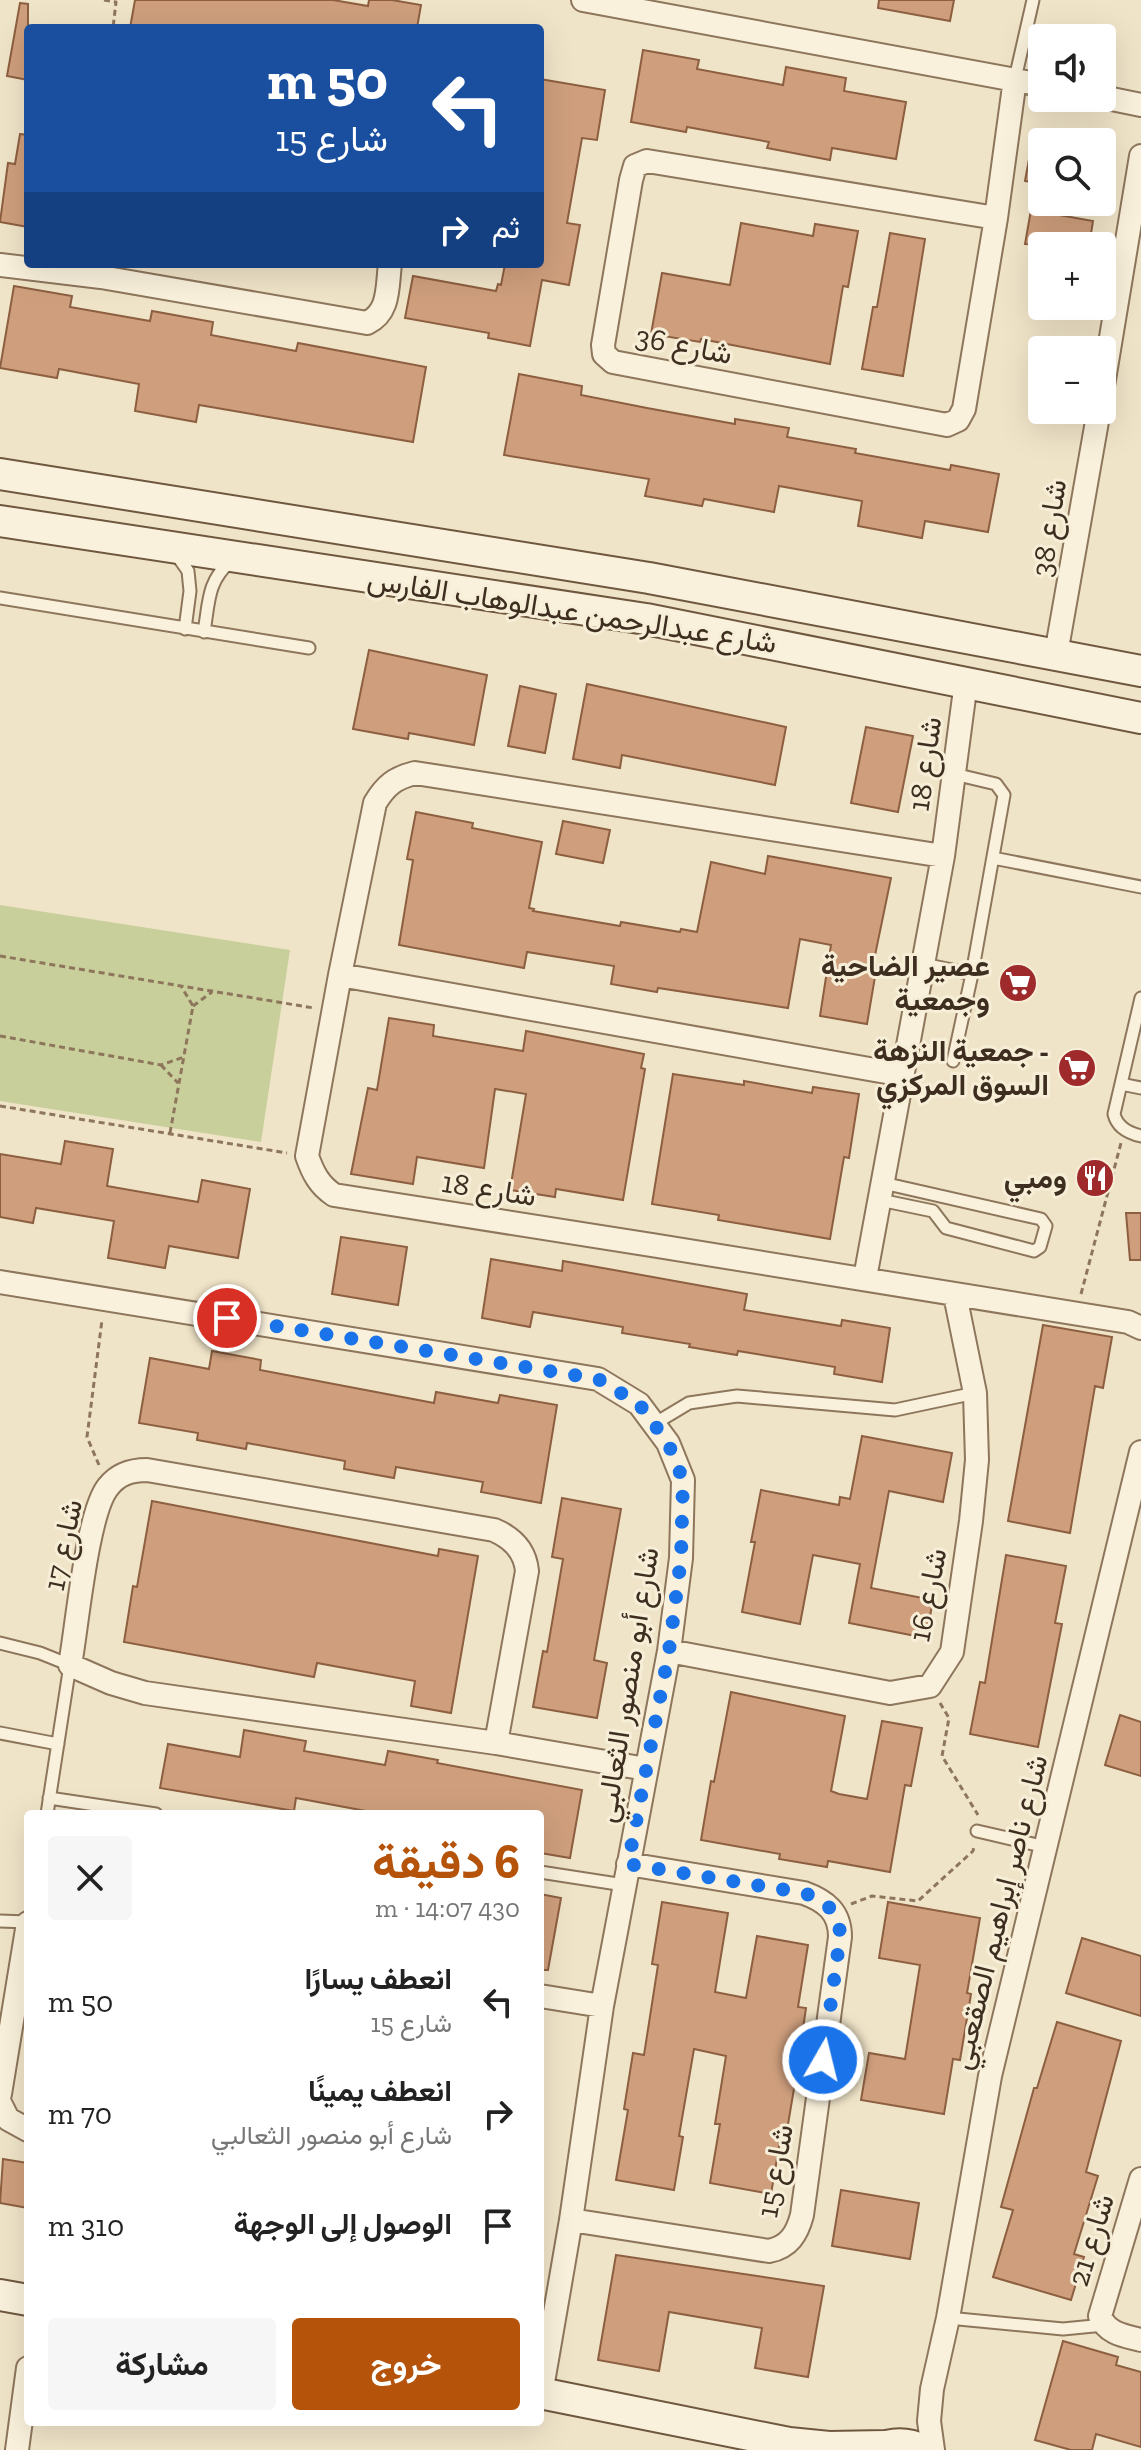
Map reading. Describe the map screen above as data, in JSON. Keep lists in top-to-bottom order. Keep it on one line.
{"streets":{"street":["شارع 36","شارع 38","شارع عبدالرحمن عبدالوهاب الفارس","شارع 18","شارع 17","شارع 16","شارع أبو منصور الثعالبي","شارع ناصر إبراهيم الصقعبي","شارع 15","شارع 21"]},"crossings":[["شارع 38","شارع عبدالرحمن عبدالوهاب الفارس"],["شارع عبدالرحمن عبدالوهاب الفارس","شارع 18"],["شارع 18","شارع 16"],["شارع 16","شارع أبو منصور الثعالبي"],["شارع أبو منصور الثعالبي","شارع 15"]],"places":{"supermarket":["عصير الضاحية وجمعية","جمعية النزهة - السوق المركزي"],"restaurant":["ومبي"]},"page":{"map_buttons":["+","−"],"turn":["50 m","شارع 15"],"then":"ثم","heading":["6 دقيقة","430 m · 14:07"],"list":[{"name":"انعطف يسارًا","note":"شارع 15","value":"50 m"},{"name":"انعطف يمينًا","note":"شارع أبو منصور الثعالبي","value":"70 m"},{"name":"الوصول إلى الوجهة","value":"310 m"}],"buttons":["خروج","مشاركة"]}}
